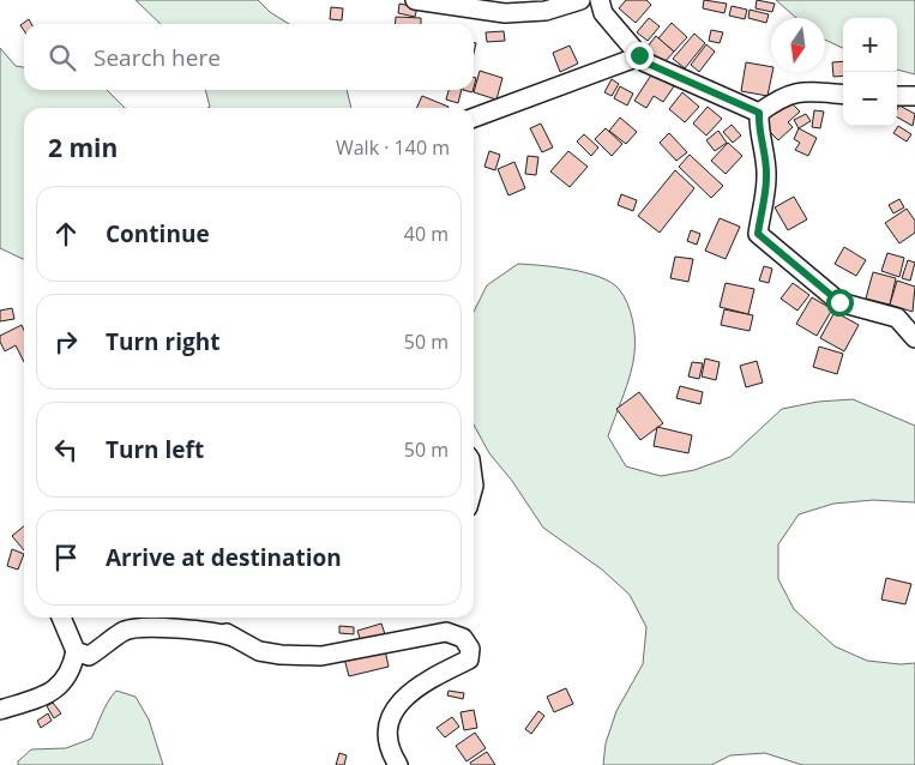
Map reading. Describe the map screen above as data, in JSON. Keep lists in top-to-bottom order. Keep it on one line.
{"north":"bottom","page":{"map_buttons":["+","−"],"search":"Search here","heading":["2 min","Walk · 140 m"],"list":[["Continue","40 m"],["Turn right","50 m"],["Turn left","50 m"],"Arrive at destination"]}}
